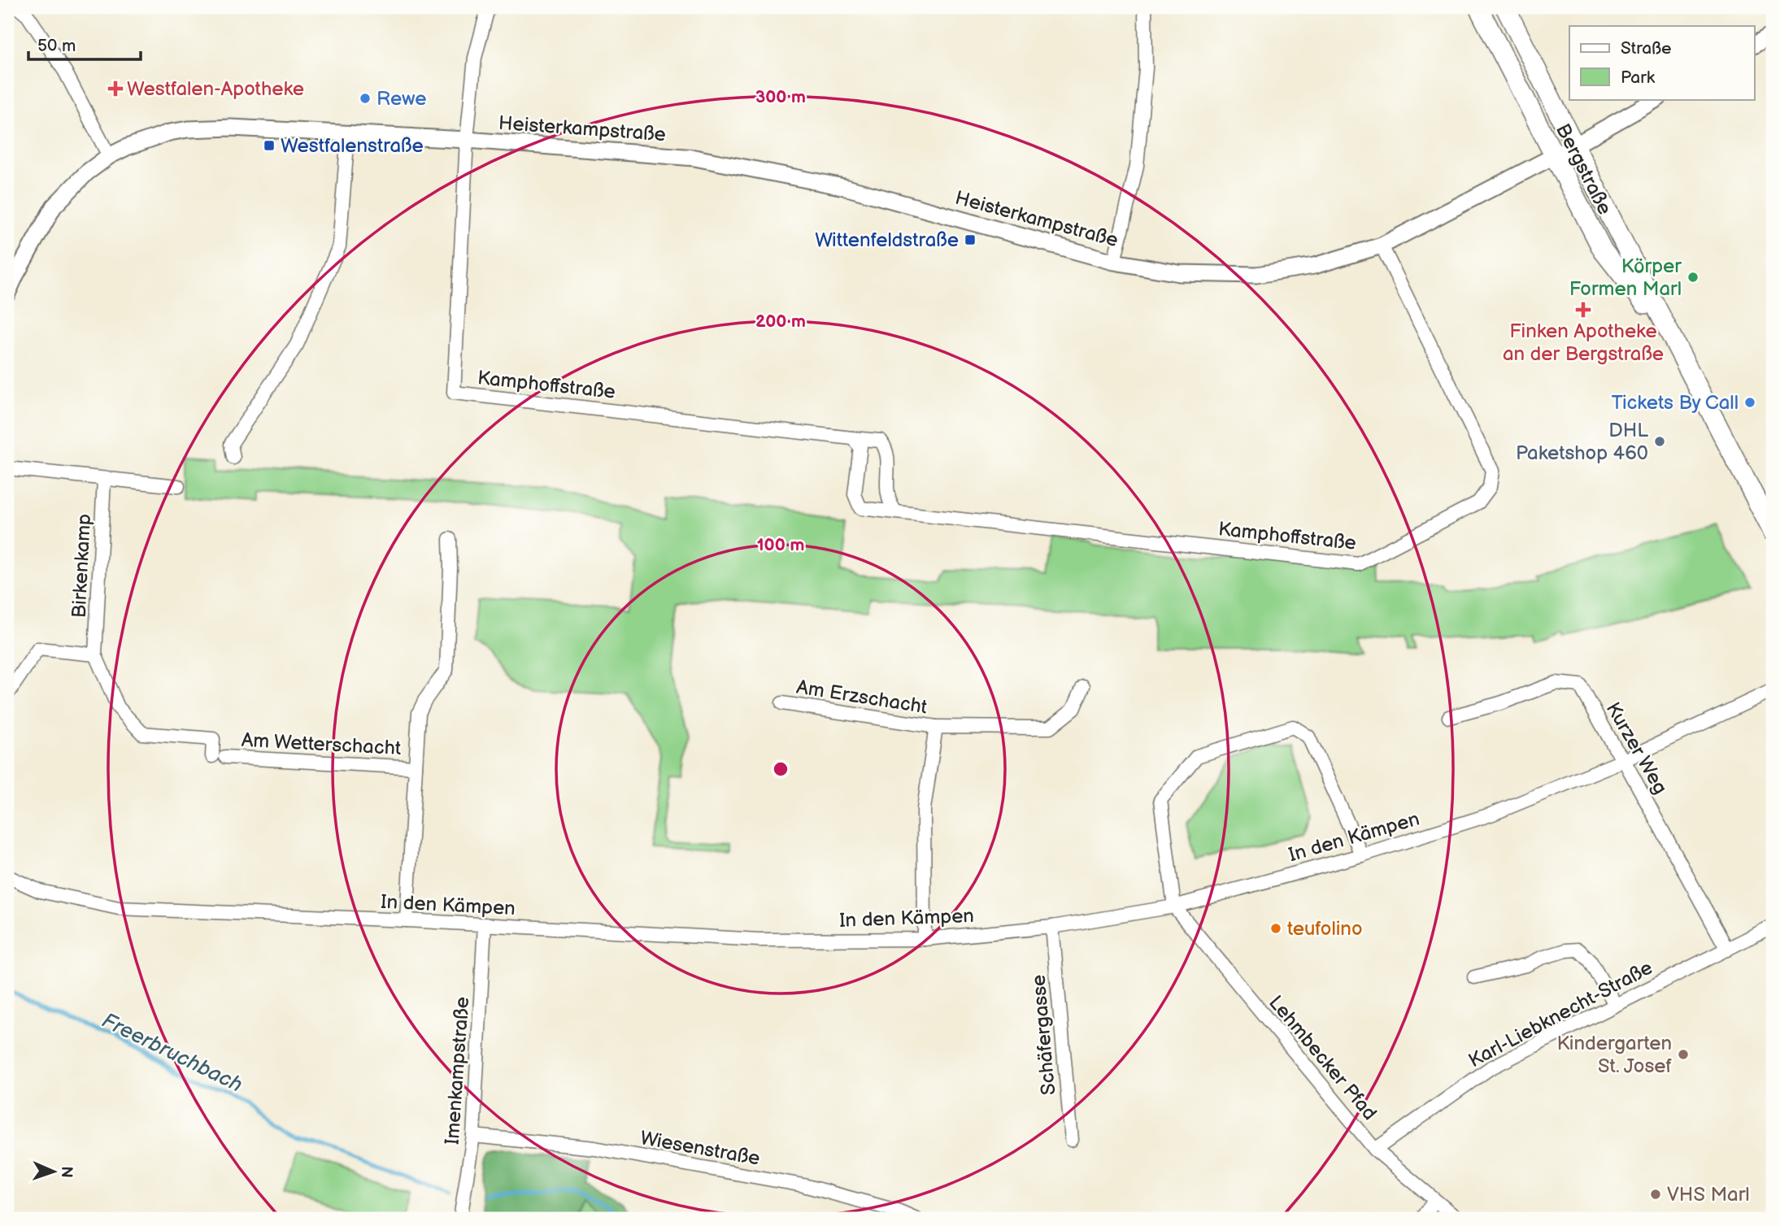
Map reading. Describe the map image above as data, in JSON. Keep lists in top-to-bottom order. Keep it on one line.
{"streets":{"main road":["Bergstraße"],"street":["Heisterkampstraße","Kamphoffstraße","Birkenkamp","Am Erzschacht","Am Wetterschacht","Kurzer Weg","In den Kämpen","Karl-Liebknecht-Straße","Schäfergasse","Lehmbecker Pfad","Imenkampstraße","Wiesenstraße"]},"crossings":[["Heisterkampstraße","Bergstraße"],["Heisterkampstraße","Kamphoffstraße"],["Birkenkamp","Am Wetterschacht"],["Am Erzschacht","In den Kämpen"],["Am Wetterschacht","In den Kämpen"],["Kurzer Weg","In den Kämpen"],["Kurzer Weg","Karl-Liebknecht-Straße"],["In den Kämpen","Schäfergasse"],["In den Kämpen","Lehmbecker Pfad"],["In den Kämpen","Imenkampstraße"],["Karl-Liebknecht-Straße","Lehmbecker Pfad"],["Imenkampstraße","Wiesenstraße"]],"water":["Freerbruchbach"],"places":{"health":["Westfalen-Apotheke","Finken Apotheke an der Bergstraße"],"other":["Rewe","Körper Formen Marl","Tickets By Call","DHL Paketshop 460","teufolino","Kindergarten St. Josef","VHS Marl"],"transit":["Westfalenstraße","Wittenfeldstraße"]},"legend":["Straße","Park"],"scale_bar":"50 m","north":"right","rings":["300 m","200 m","100 m"]}
